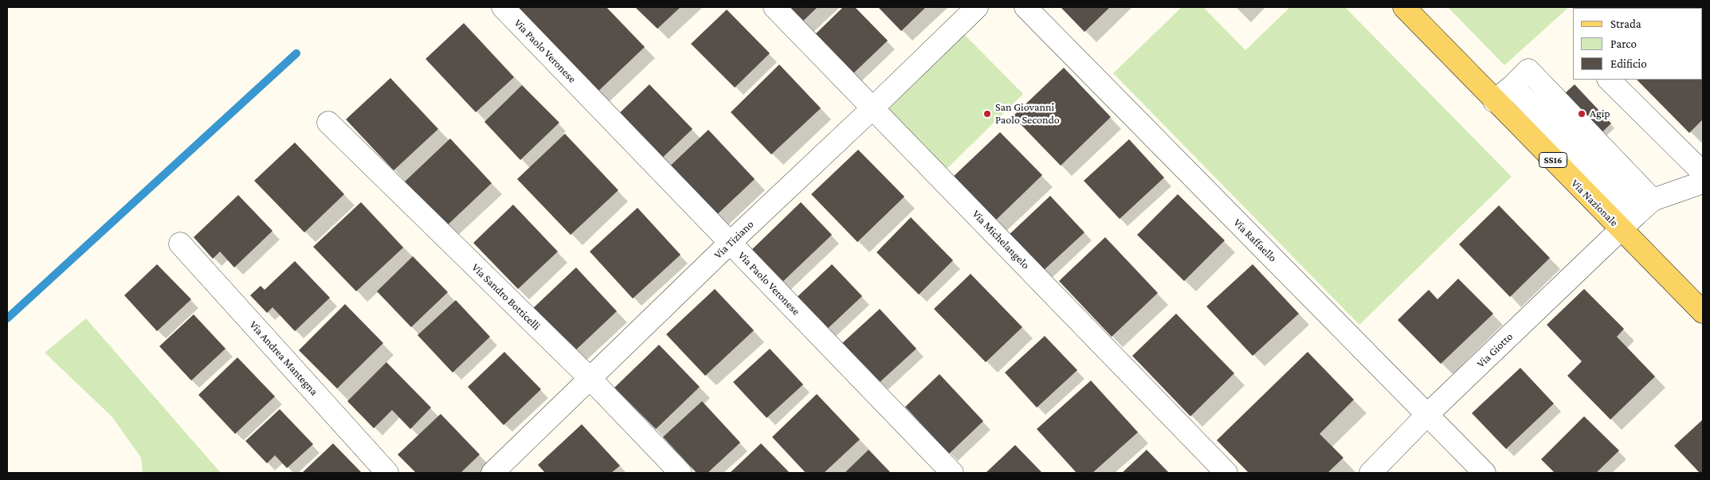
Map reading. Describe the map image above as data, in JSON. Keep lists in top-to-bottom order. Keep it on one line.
{"streets":{"main road":["SS16","Via Nazionale"],"street":["Via Paolo Veronese","Via Tiziano","Via Michelangelo","Via Raffaello","Via Sandro Botticelli","Via Giotto","Via Andrea Mantegna"]},"crossings":[["Via Paolo Veronese","Via Tiziano"],["Via Nazionale","Via Giotto"],["Via Tiziano","Via Michelangelo"],["Via Tiziano","Via Sandro Botticelli"],["Via Raffaello","Via Giotto"]],"places":["San Giovanni Paolo Secondo","Agip"],"legend":["Strada","Parco","Edificio"]}
